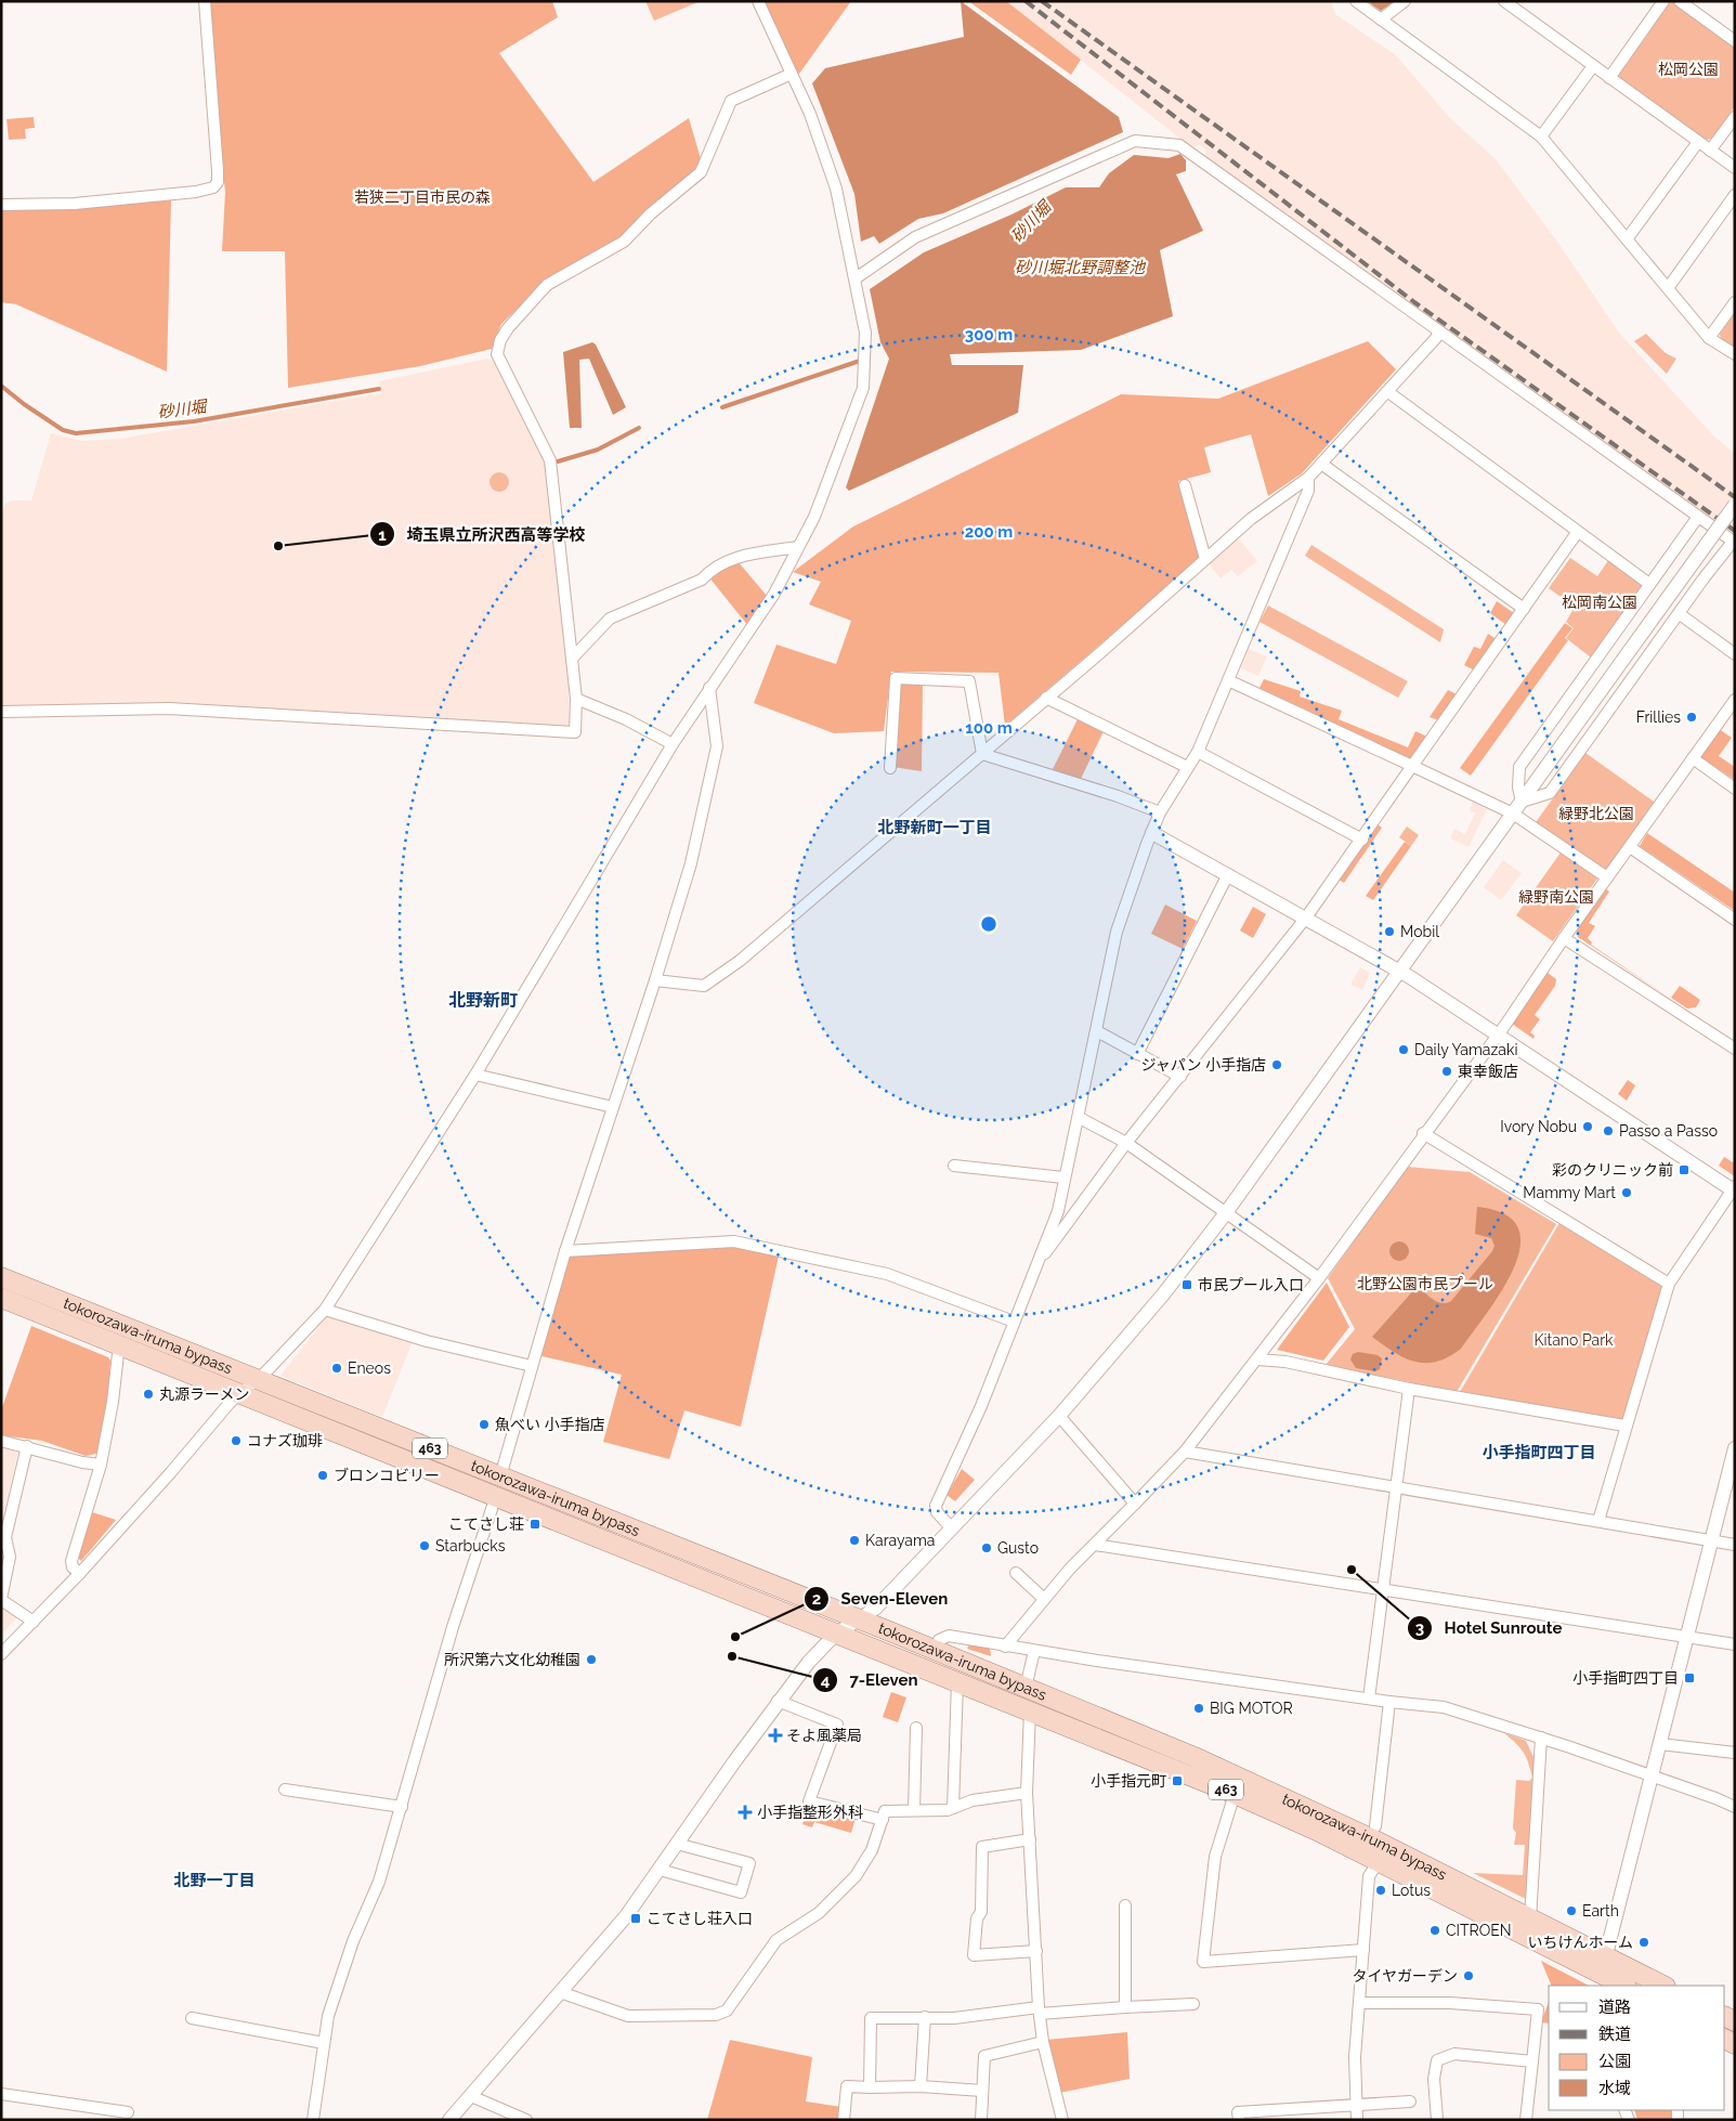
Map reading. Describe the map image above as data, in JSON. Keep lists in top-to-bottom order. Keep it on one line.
{"streets":{"highway":["tokorozawa-iruma bypass","463"]},"districts":["北野新町一丁目","北野新町","小手指町四丁目","北野一丁目"],"water":["砂川堀","砂川堀北野調整池"],"parks":["松岡公園","若狭二丁目市民の森","松岡南公園","緑野北公園","緑野南公園","北野公園市民プール","Kitano Park"],"places":{"other":["埼玉県立所沢西高等学校","Frillies","Mobil","Daily Yamazaki","ジャパン 小手指店","東幸飯店","Ivory Nobu","Passo a Passo","Mammy Mart","Eneos","丸源ラーメン","魚べい 小手指店","コナズ珈琲","ブロンコビリー","Karayama","Starbucks","Gusto","Hotel Sunroute","Seven-Eleven","7-Eleven","所沢第六文化幼稚園","BIG MOTOR","Lotus","Earth","CITROEN","いちけんホーム","タイヤガーデン"],"transit":["彩のクリニック前","市民プール入口","こてさし荘","小手指町四丁目","小手指元町","こてさし荘入口"],"health":["そよ風薬局","小手指整形外科"]},"legend":["道路","鉄道","公園","水域"],"rings":["300 m","200 m","100 m"]}
